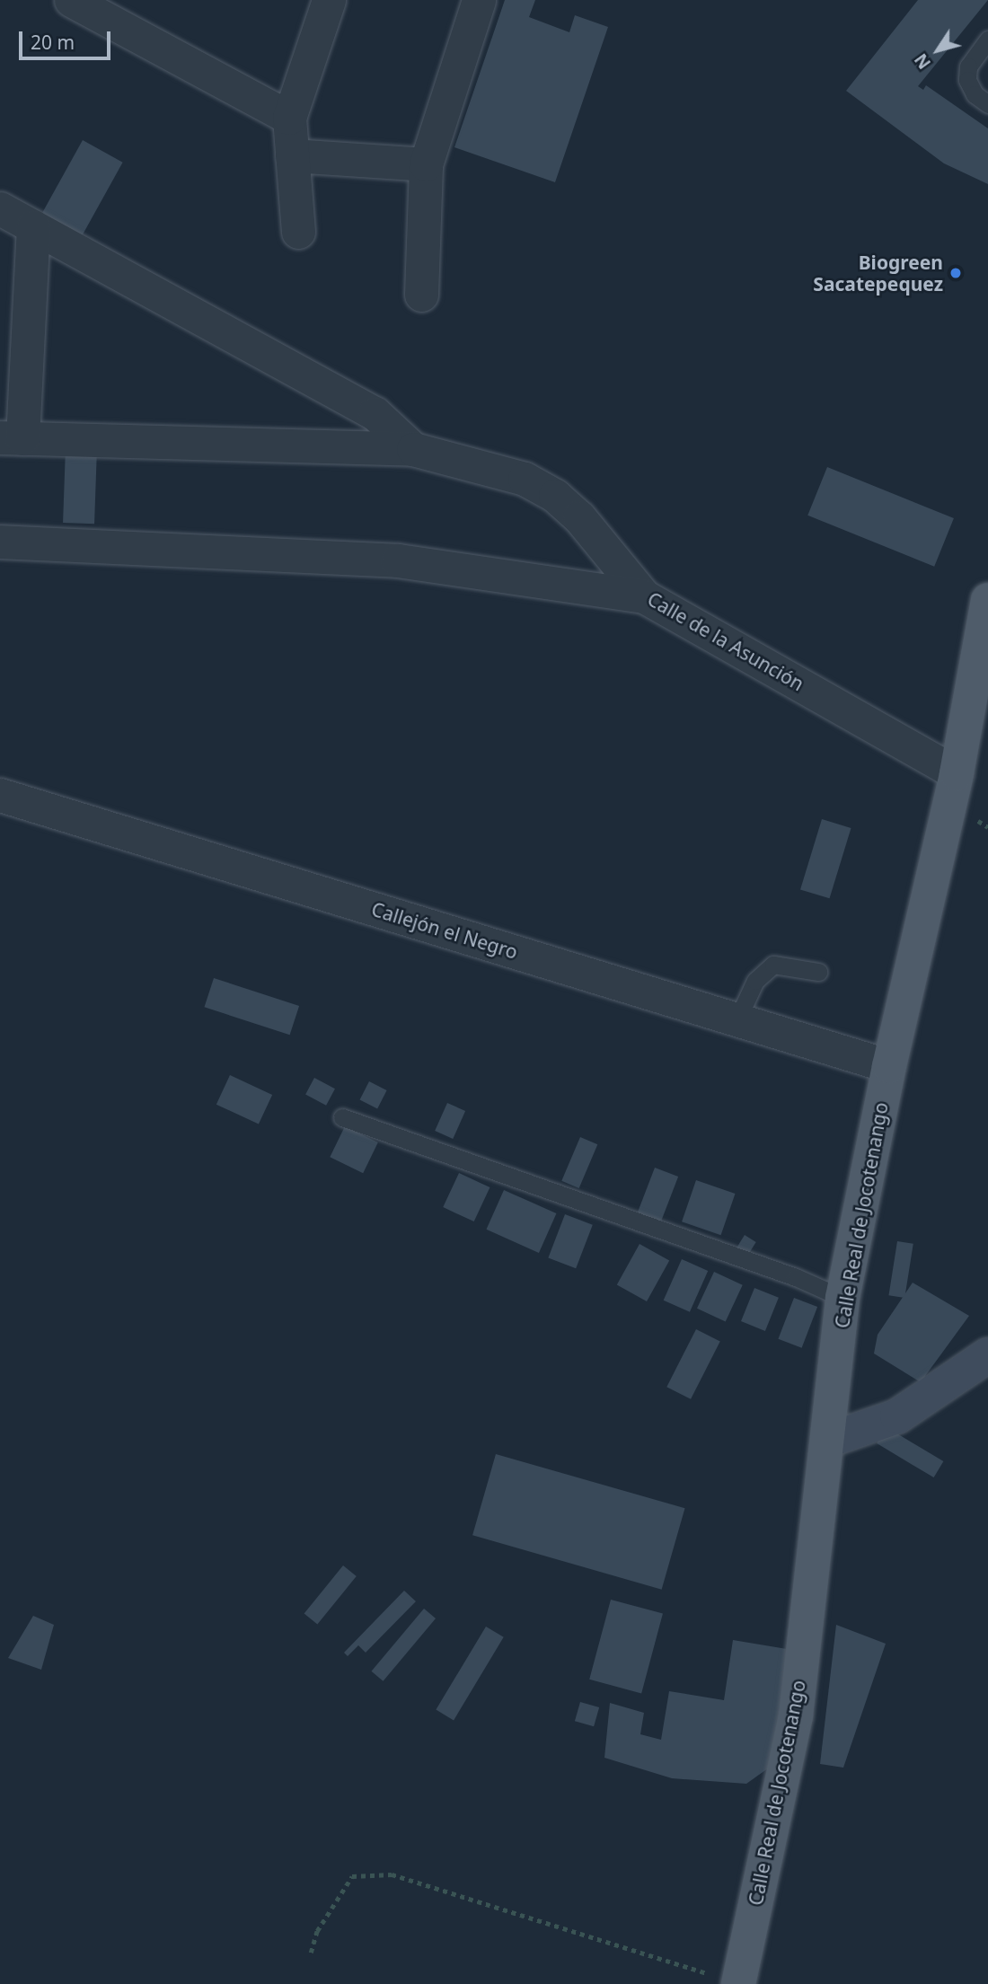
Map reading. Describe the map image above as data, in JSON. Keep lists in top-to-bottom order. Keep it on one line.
{"streets":{"main road":["Calle Real de Jocotenango"],"street":["Calle de la Asunción","Callejón el Negro"]},"crossings":[["Calle de la Asunción","Calle Real de Jocotenango"],["Callejón el Negro","Calle Real de Jocotenango"]],"places":["Biogreen Sacatepequez"],"scale_bar":"20 m","north":"bottom left"}
